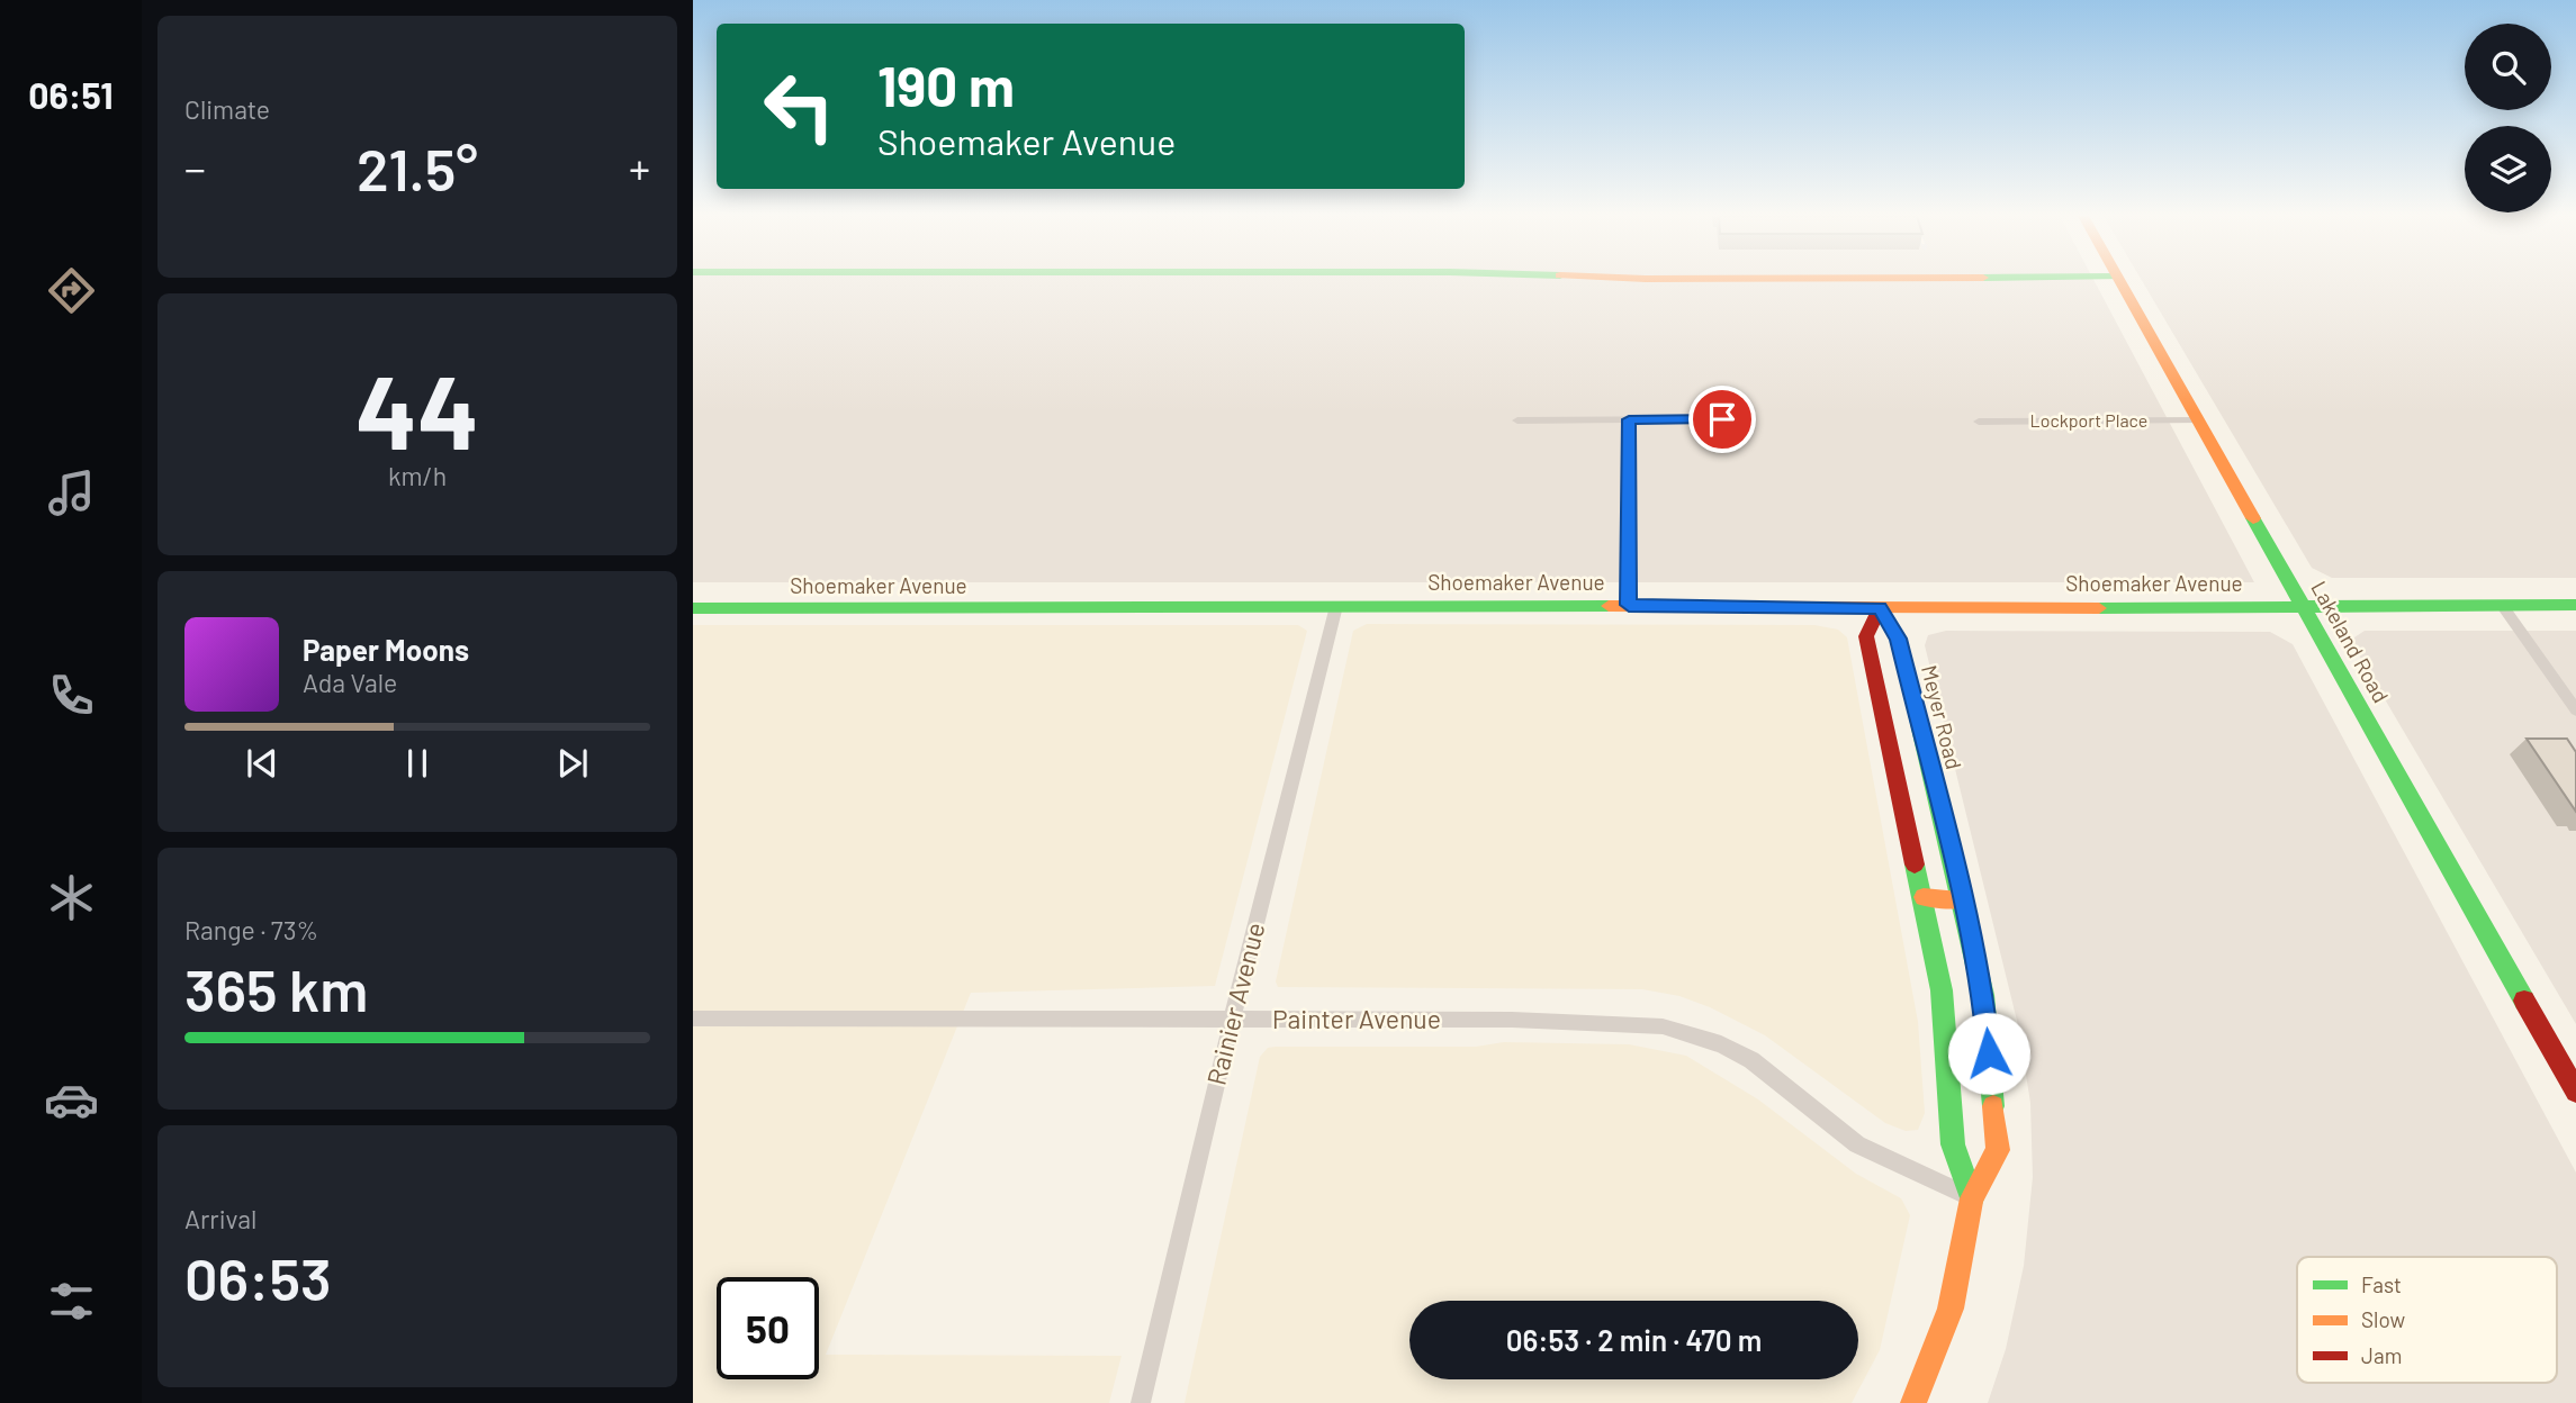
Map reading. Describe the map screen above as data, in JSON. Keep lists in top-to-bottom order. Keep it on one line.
{"streets":{"street":["Lockport Place","Shoemaker Avenue","Lakeland Road","Meyer Road","Rainier Avenue","Painter Avenue"]},"crossings":[["Lockport Place","Lakeland Road"],["Shoemaker Avenue","Lakeland Road"],["Shoemaker Avenue","Meyer Road"],["Shoemaker Avenue","Rainier Avenue"],["Meyer Road","Painter Avenue"],["Rainier Avenue","Painter Avenue"]],"legend":["Fast","Slow","Jam"],"page":{"tabs":"06:51","tile":["Climate",["44","km/h"],["Range · 73%","365 km"],["Arrival","06:53"]],"turn":["190 m","Shoemaker Avenue"],"heat":["−","21.5°","+"],"song":["Paper Moons","Ada Vale"],"limit":"50","trip":"06:53 · 2 min · 470 m"}}
